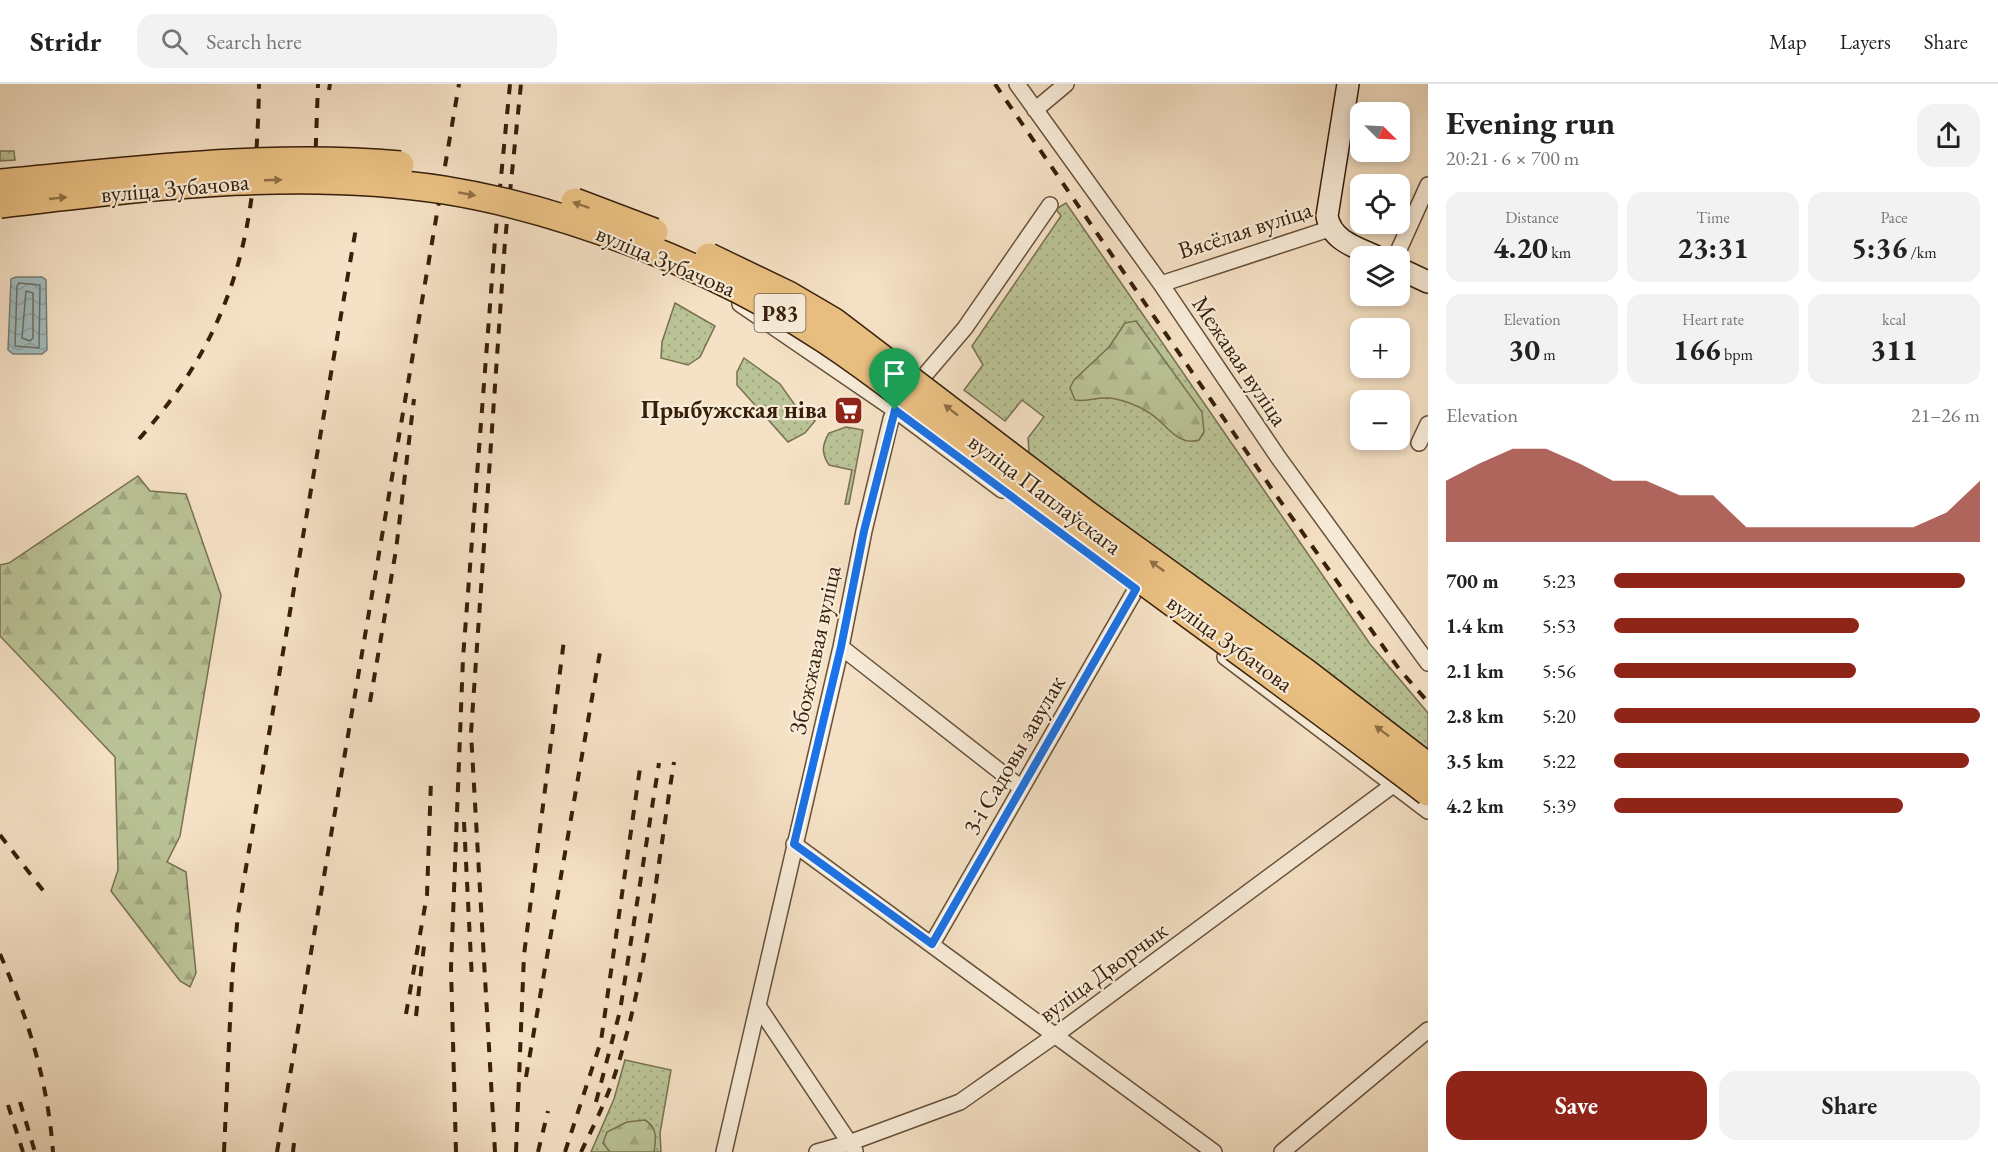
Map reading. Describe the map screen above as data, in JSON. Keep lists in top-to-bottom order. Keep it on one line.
{"streets":{"highway":["вуліца Зубачова","Р83"],"street":["Вясёлая вуліца","Межавая вуліца","вуліца Паплаўскага","Збожжавая вуліца","3-і Садовы завулак","вуліца Дворчык"]},"crossings":[["Вясёлая вуліца","Межавая вуліца"],["вуліца Паплаўскага","Збожжавая вуліца"],["вуліца Паплаўскага","3-і Садовы завулак"],["вуліца Паплаўскага","вуліца Дворчык"]],"places":{"supermarket":["Прыбужская ніва"]},"north":"bottom right","page":{"header":"Stridr","search":"Search here","nav":["Map","Layers","Share"],"heading":["Evening run","20:21 · 6 × 700 m"],"map_buttons":["+","−"],"stats":[["Distance","4.20 km"],["Time","23:31"],["Pace","5:36 /km"],["Elevation","30 m"],["Heart rate","166 bpm"],["kcal","311"]],"chart":["Elevation","21–26 m"],"list":[{"name":"700 m","note":"5:23"},{"name":"1.4 km","note":"5:53"},{"name":"2.1 km","note":"5:56"},{"name":"2.8 km","note":"5:20"},{"name":"3.5 km","note":"5:22"},{"name":"4.2 km","note":"5:39"}],"buttons":["Save","Share"]}}
